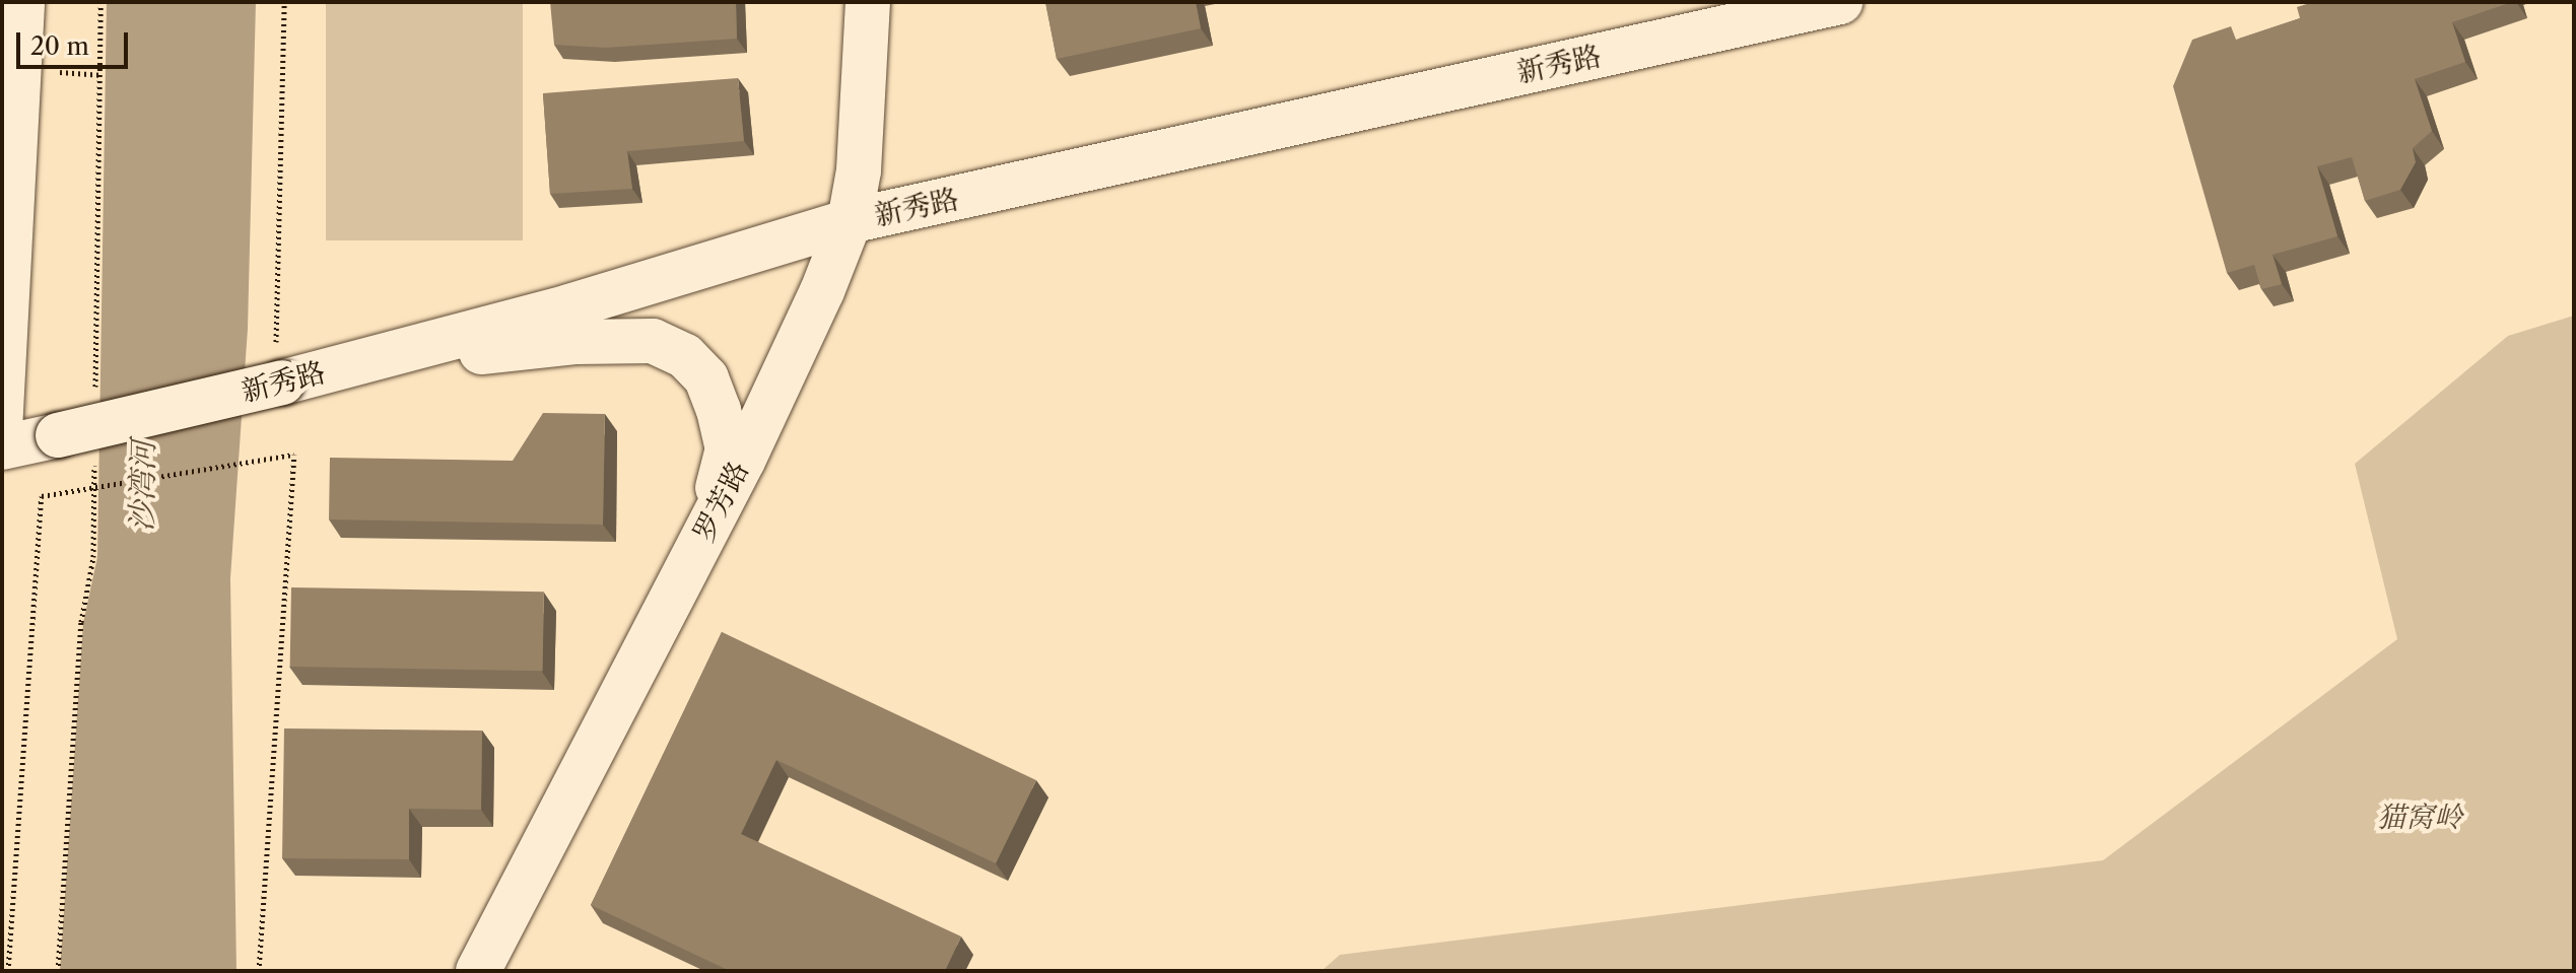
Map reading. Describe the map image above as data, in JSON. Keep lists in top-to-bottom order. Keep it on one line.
{"streets":{"main road":["新秀路","罗芳路"]},"crossings":[["新秀路","罗芳路"]],"water":["沙湾河"],"parks":["猫窝岭"],"scale_bar":"20 m"}
